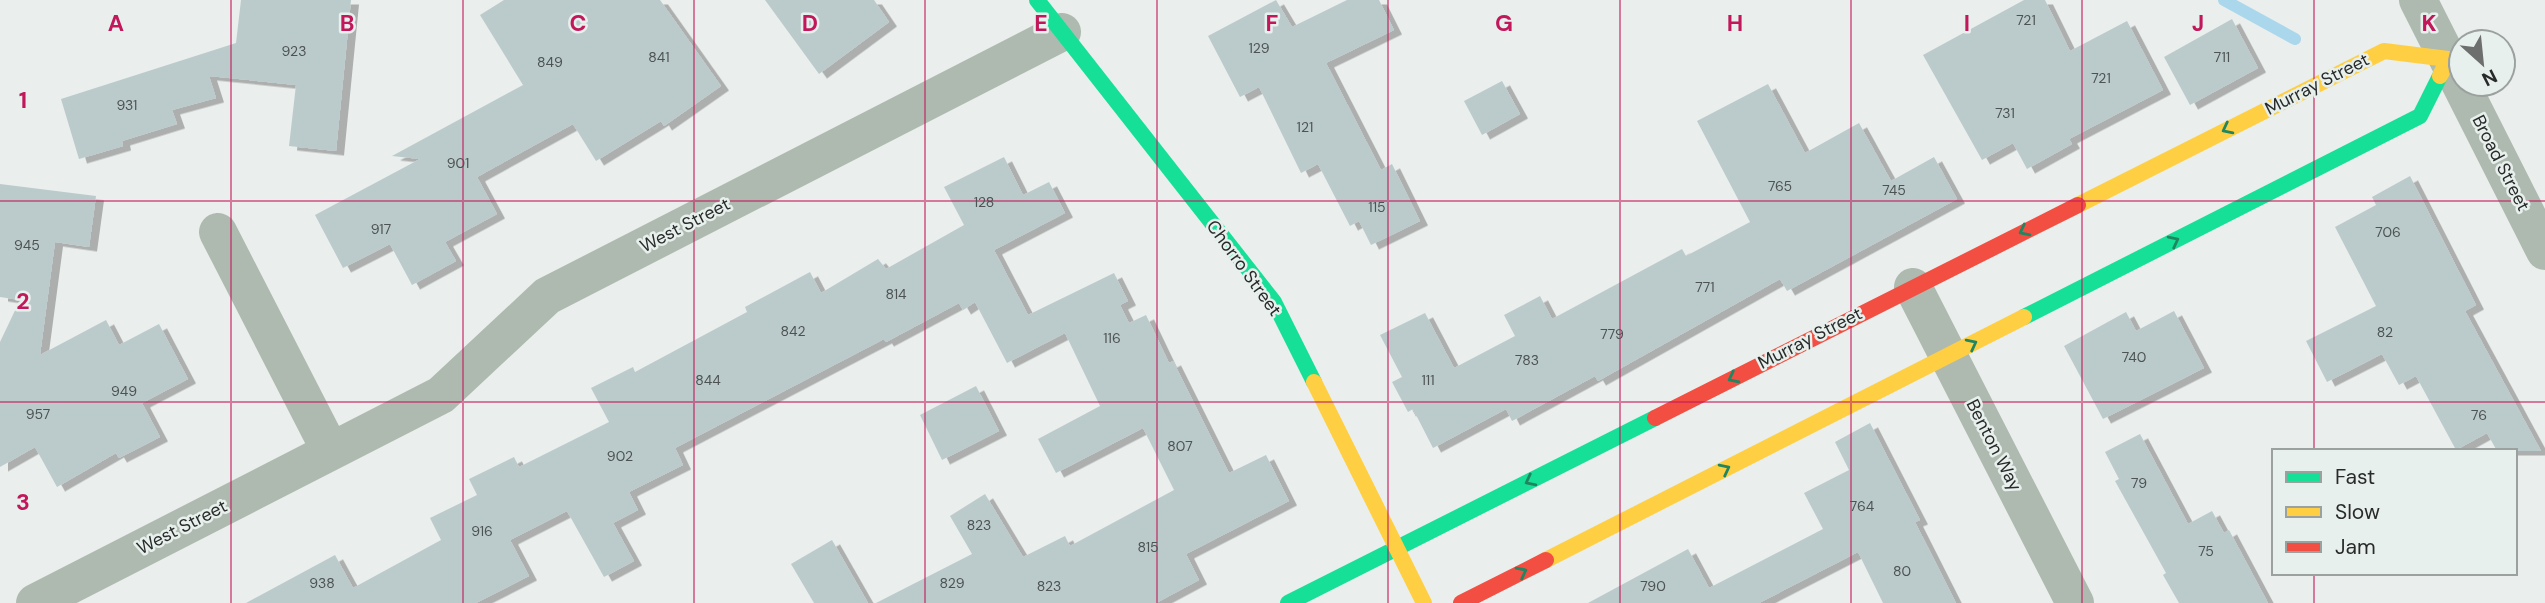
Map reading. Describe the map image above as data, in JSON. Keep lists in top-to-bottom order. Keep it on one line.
{"streets":{"street":["Murray Street","Broad Street","West Street","Chorro Street","Benton Way"]},"crossings":[["Murray Street","Chorro Street"],["Murray Street","Benton Way"],["West Street","Chorro Street"]],"house_numbers":["721","129","923","841","711","849","721","931","731","121","901","765","745","128","115","917","706","945","771","814","842","82","779","116","740","783","844","111","949","957","76","807","902","79","764","823","916","815","75","80","938","829","823","790"],"legend":["Fast","Slow","Jam"],"north":"bottom right","grid":{"columns":["A","B","C","D","E","F","G","H","I","J","K"],"rows":["1","2","3"]}}
